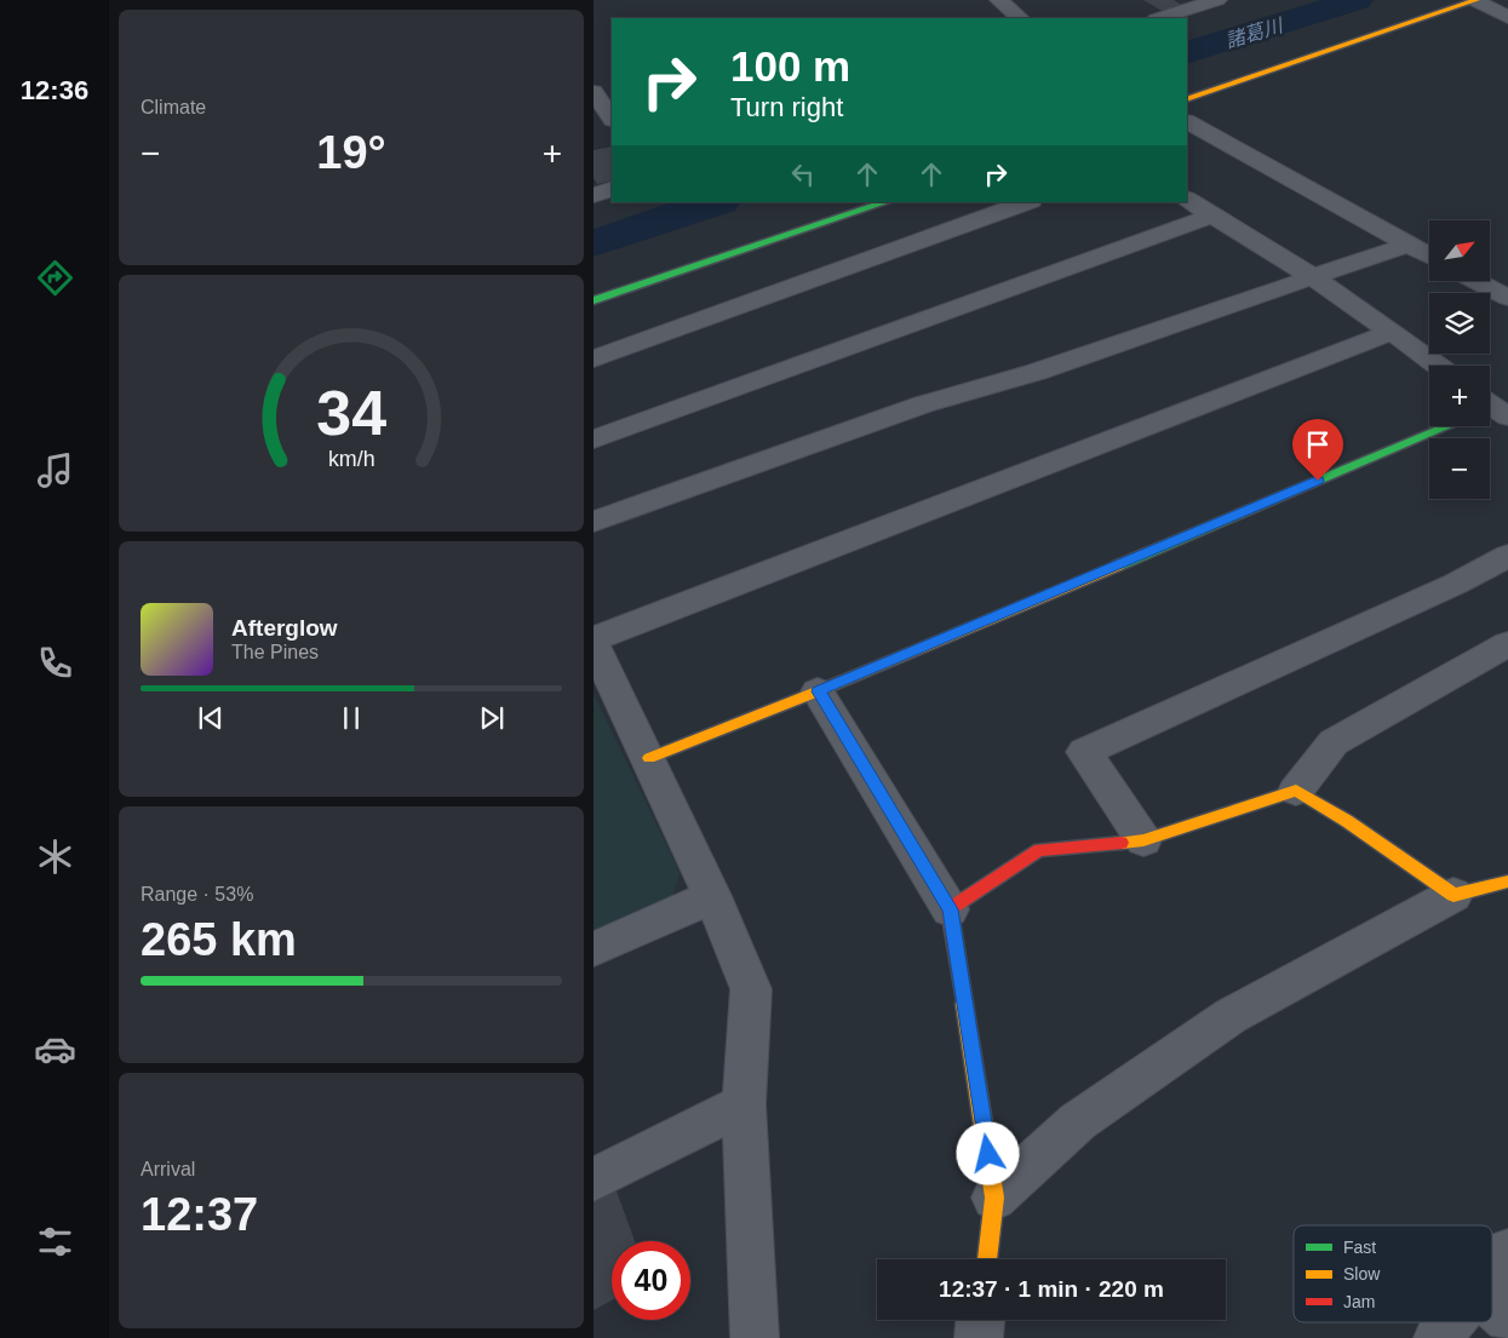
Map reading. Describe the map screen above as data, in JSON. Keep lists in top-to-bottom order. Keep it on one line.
{"water":["諸葛川"],"legend":["Fast","Slow","Jam"],"north":"top right","page":{"tabs":"12:36","tile":["Climate",["Range · 53%","265 km"],["Arrival","12:37"]],"turn":["100 m","Turn right"],"heat":["−","19°","+"],"map_buttons":["+","−"],"song":["Afterglow","The Pines"],"limit":"40","trip":"12:37 · 1 min · 220 m","gauge":["34","km/h"]}}
